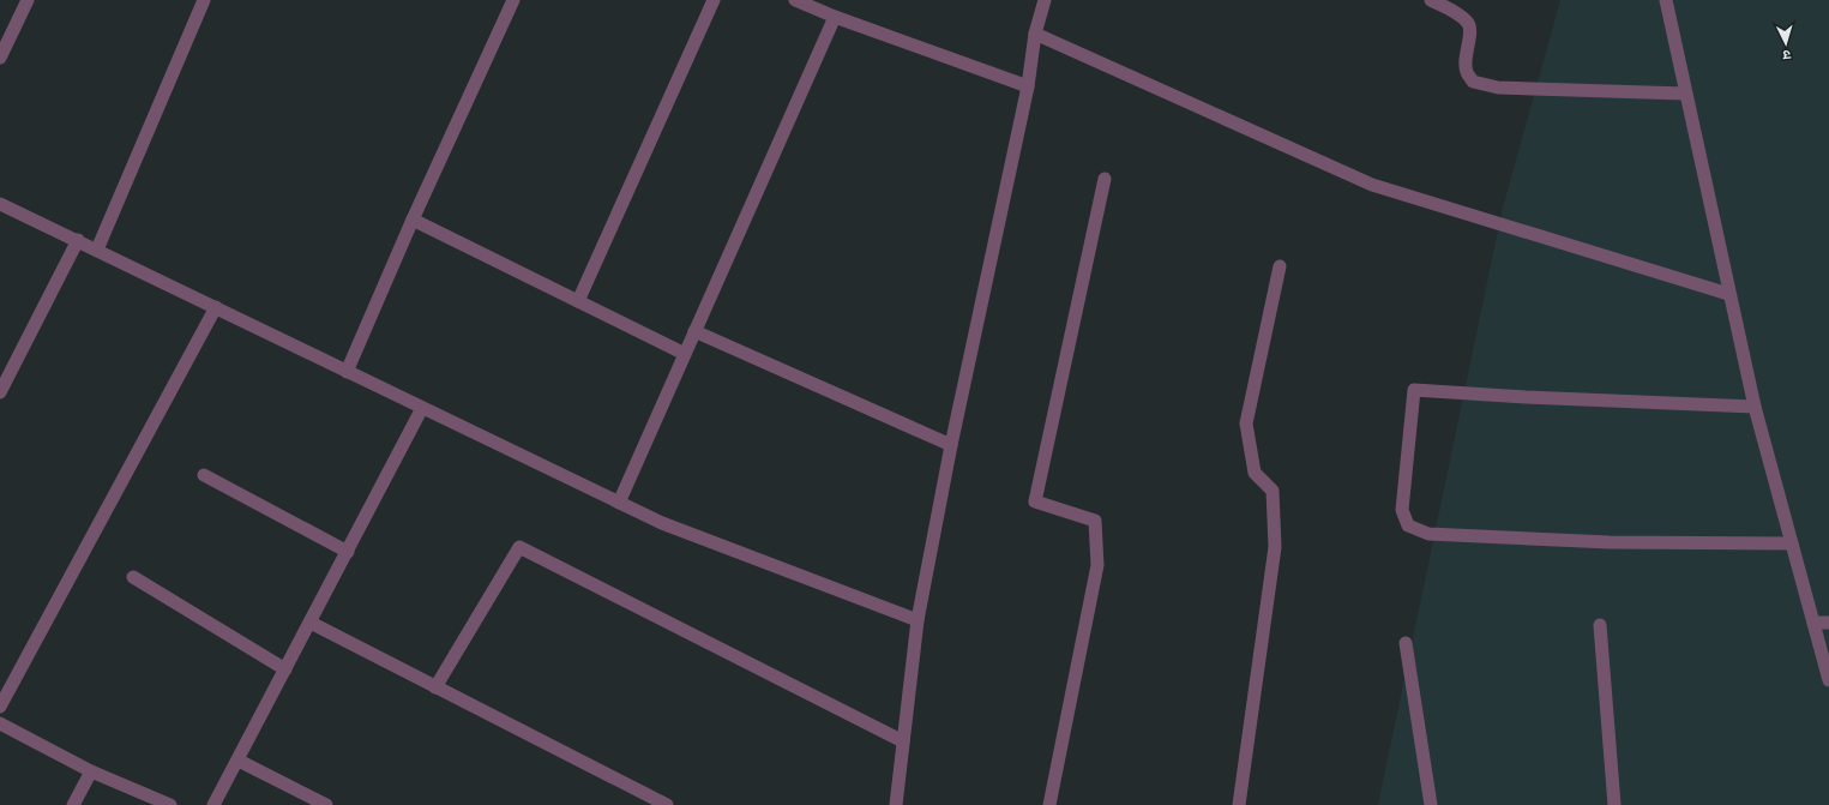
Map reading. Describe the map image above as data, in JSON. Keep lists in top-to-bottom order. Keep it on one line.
{"north":"bottom"}
